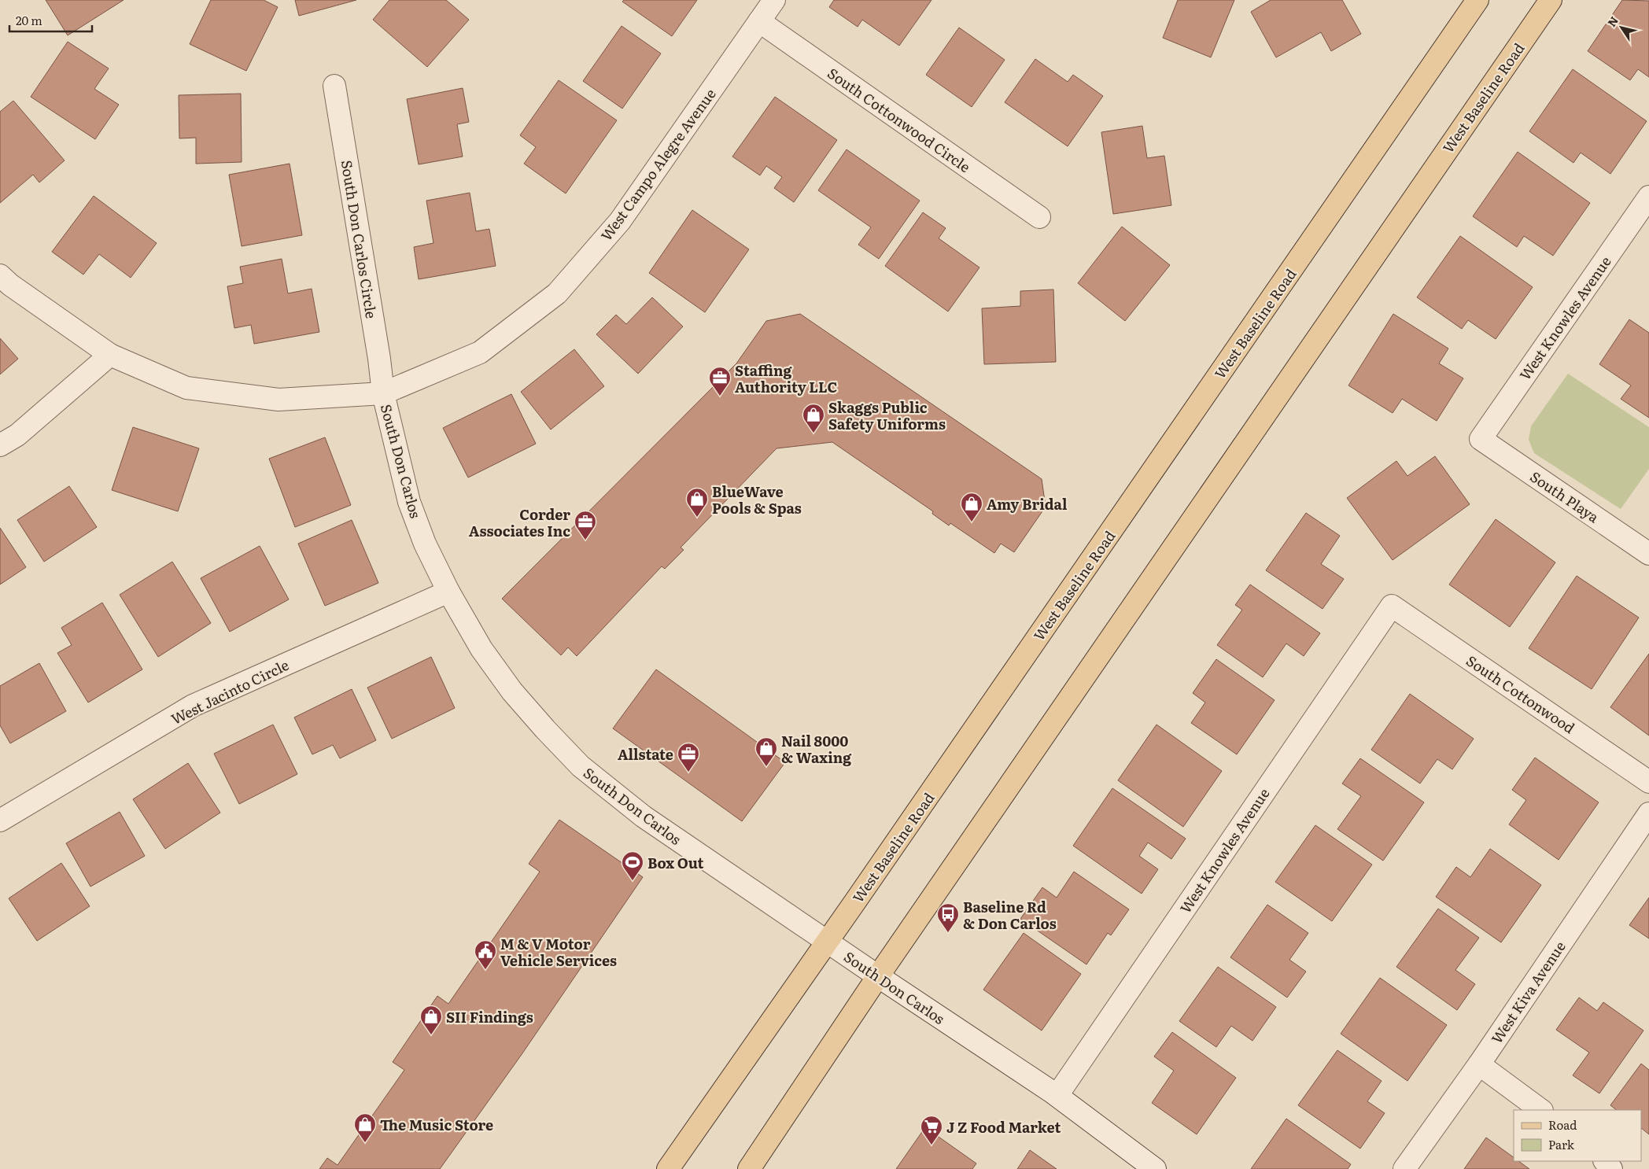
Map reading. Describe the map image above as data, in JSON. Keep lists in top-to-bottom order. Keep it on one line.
{"streets":{"main road":["West Baseline Road"],"street":["South Cottonwood Circle","West Campo Alegre Avenue","South Don Carlos Circle","West Knowles Avenue","South Don Carlos","South Playa","West Jacinto Circle","South Cottonwood","West Kiva Avenue"]},"crossings":[["West Baseline Road","South Don Carlos"],["South Cottonwood Circle","West Campo Alegre Avenue"],["West Campo Alegre Avenue","South Don Carlos Circle"],["West Campo Alegre Avenue","South Don Carlos"],["South Don Carlos Circle","South Don Carlos"],["West Knowles Avenue","South Don Carlos"],["West Knowles Avenue","South Playa"],["West Knowles Avenue","South Cottonwood"],["South Don Carlos","West Jacinto Circle"]],"places":{"office":["Staffing Authority LLC","Corder Associates Inc","Allstate"],"shop":["Skaggs Public Safety Uniforms","BlueWave Pools & Spas","Amy Bridal","Nail 8000 & Waxing","SII Findings","The Music Store"],"sports":["Box Out"],"bus stop":["Baseline Rd & Don Carlos"],"public building":["M & V Motor Vehicle Services"],"supermarket":["J Z Food Market"]},"legend":["Road","Park"],"scale_bar":"20 m","north":"top left"}
